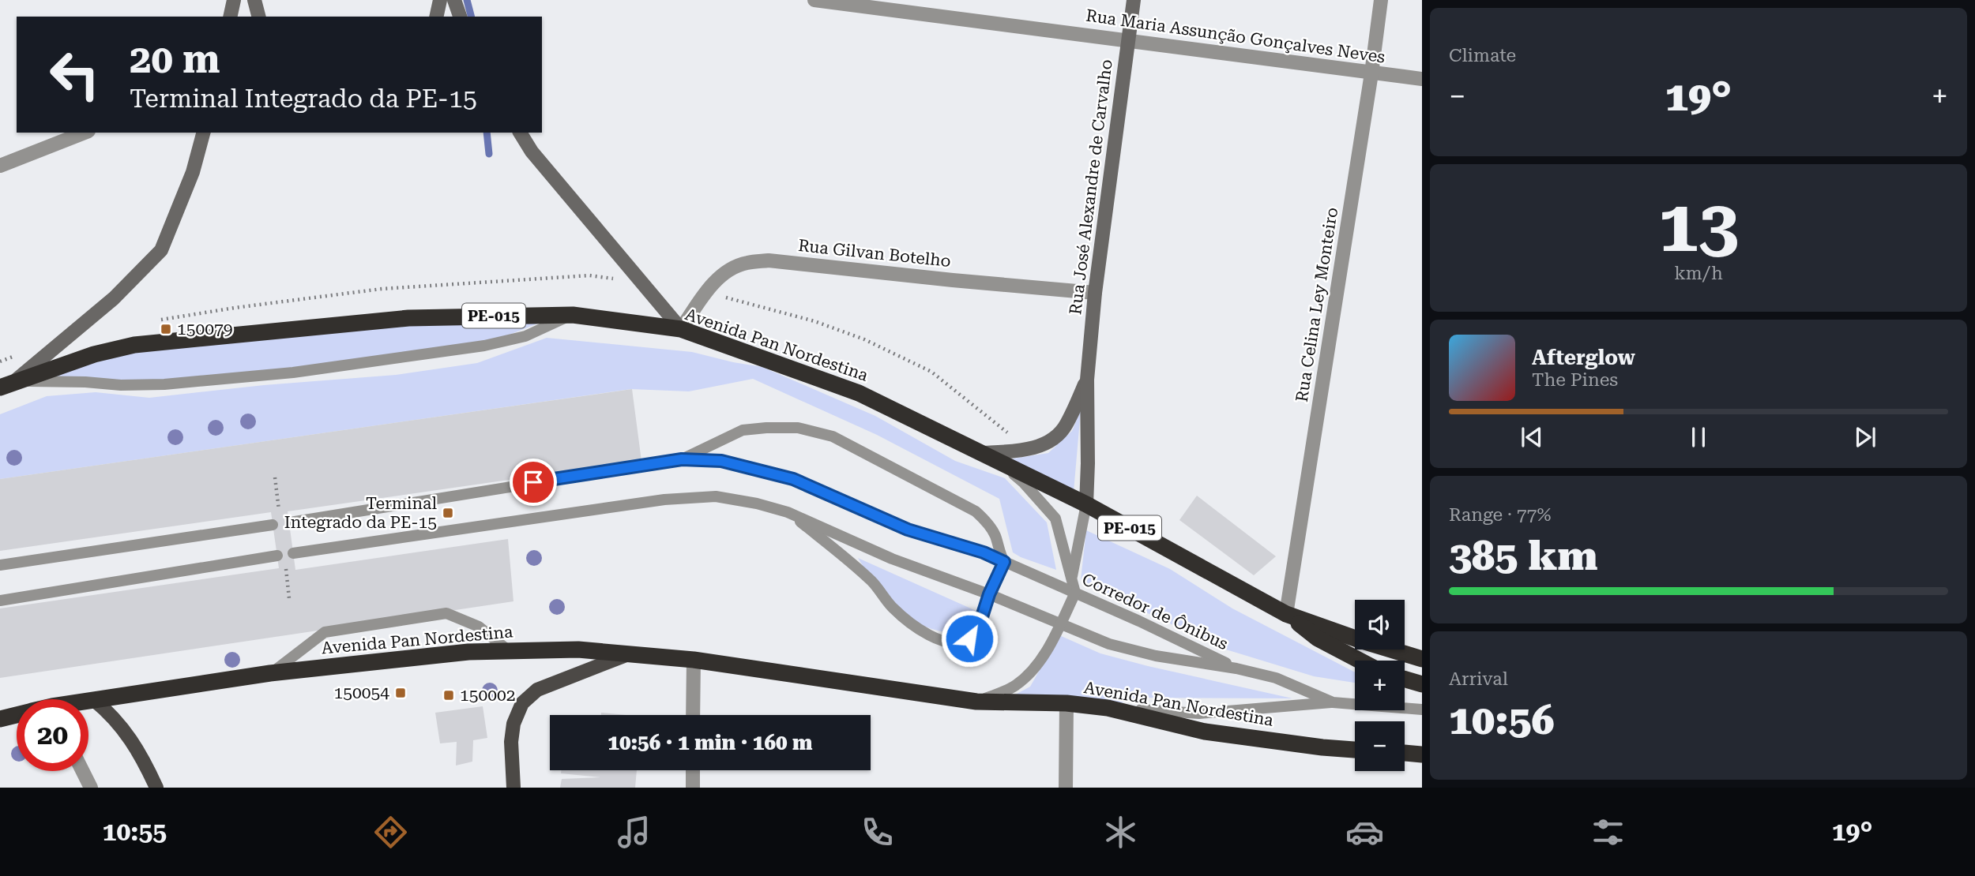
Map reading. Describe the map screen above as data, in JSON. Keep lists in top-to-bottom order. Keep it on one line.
{"streets":{"highway":["PE-015","Avenida Pan Nordestina"],"main road":["Rua José Alexandre de Carvalho"],"street":["Rua Maria Assunção Gonçalves Neves","Rua Gilvan Botelho","Rua Celina Ley Monteiro"],"lane":["Corredor de Ônibus"]},"crossings":[["Rua Maria Assunção Gonçalves Neves","Rua José Alexandre de Carvalho"],["Rua Maria Assunção Gonçalves Neves","Rua Celina Ley Monteiro"],["Rua José Alexandre de Carvalho","Rua Gilvan Botelho"],["Rua José Alexandre de Carvalho","Avenida Pan Nordestina"],["Rua Gilvan Botelho","Avenida Pan Nordestina"],["Rua Celina Ley Monteiro","Avenida Pan Nordestina"]],"places":{"transit":["150079","Terminal Integrado da PE-15","150054","150002"]},"page":{"tile":["Climate",["13","km/h"],["Range · 77%","385 km"],["Arrival","10:56"]],"turn":["20 m","Terminal Integrado da PE-15"],"heat":["−","19°","+"],"song":["Afterglow","The Pines"],"map_buttons":["+","−"],"limit":"20","trip":"10:56 · 1 min · 160 m","tabs":["10:55","19°"]}}
